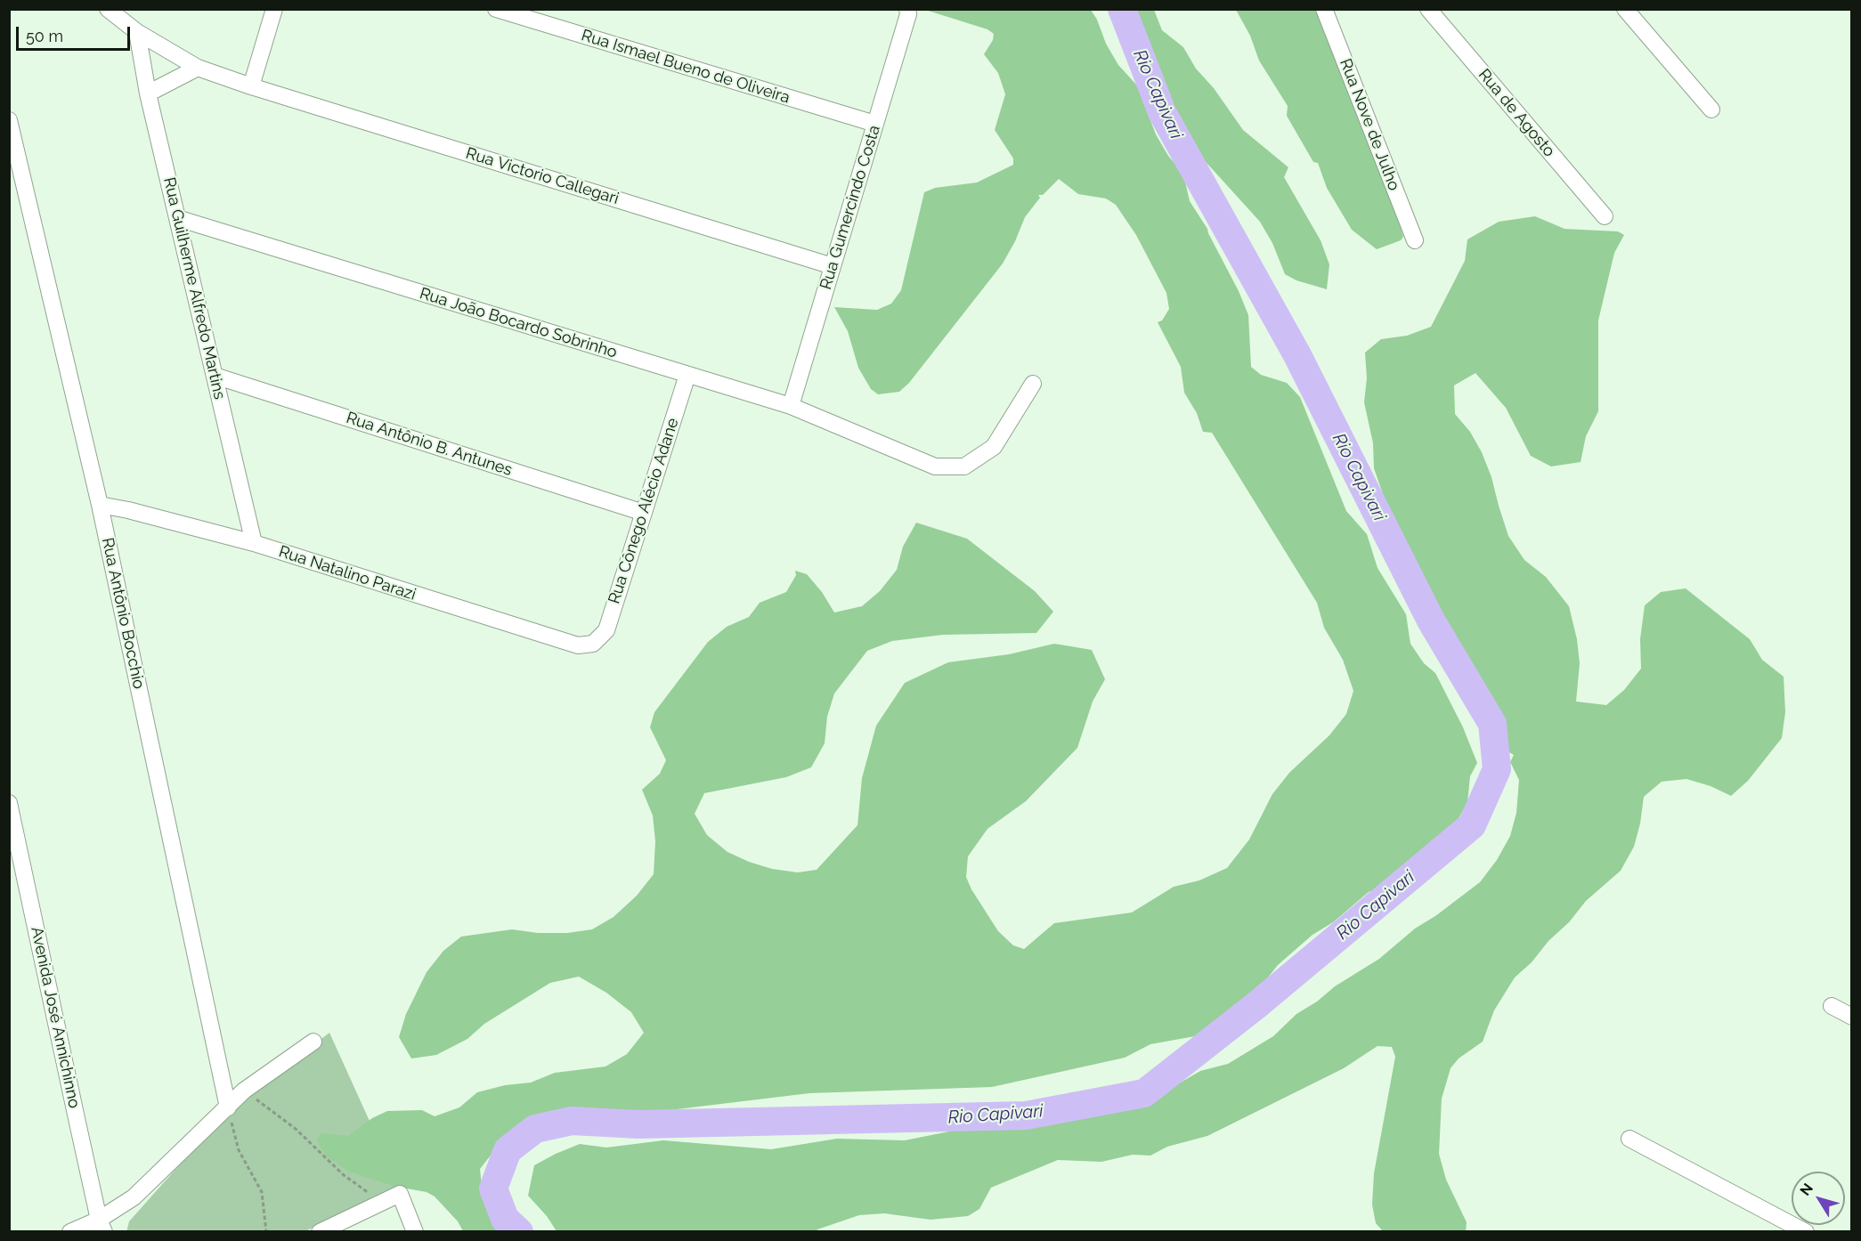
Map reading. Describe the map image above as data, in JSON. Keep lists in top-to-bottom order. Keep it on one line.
{"streets":{"street":["Rua Ismael Bueno de Oliveira","Rua de Agosto","Rua Nove de Julho","Rua Victorio Callegari","Rua Gumercindo Costa","Rua Guilherme Alfredo Martins","Rua João Bocardo Sobrinho","Rua Antônio B. Antunes","Rua Cônego Alécio Adane","Rua Natalino Parazi","Rua Antônio Bocchio","Avenida José Annichinno"]},"crossings":[["Rua Ismael Bueno de Oliveira","Rua Gumercindo Costa"],["Rua Victorio Callegari","Rua Gumercindo Costa"],["Rua Victorio Callegari","Rua Guilherme Alfredo Martins"],["Rua Gumercindo Costa","Rua João Bocardo Sobrinho"],["Rua Guilherme Alfredo Martins","Rua João Bocardo Sobrinho"],["Rua Guilherme Alfredo Martins","Rua Antônio B. Antunes"],["Rua Guilherme Alfredo Martins","Rua Natalino Parazi"],["Rua João Bocardo Sobrinho","Rua Cônego Alécio Adane"],["Rua Antônio B. Antunes","Rua Cônego Alécio Adane"],["Rua Cônego Alécio Adane","Rua Natalino Parazi"],["Rua Natalino Parazi","Rua Antônio Bocchio"]],"water":["Rio Capivari"],"scale_bar":"50 m","north":"top left"}
